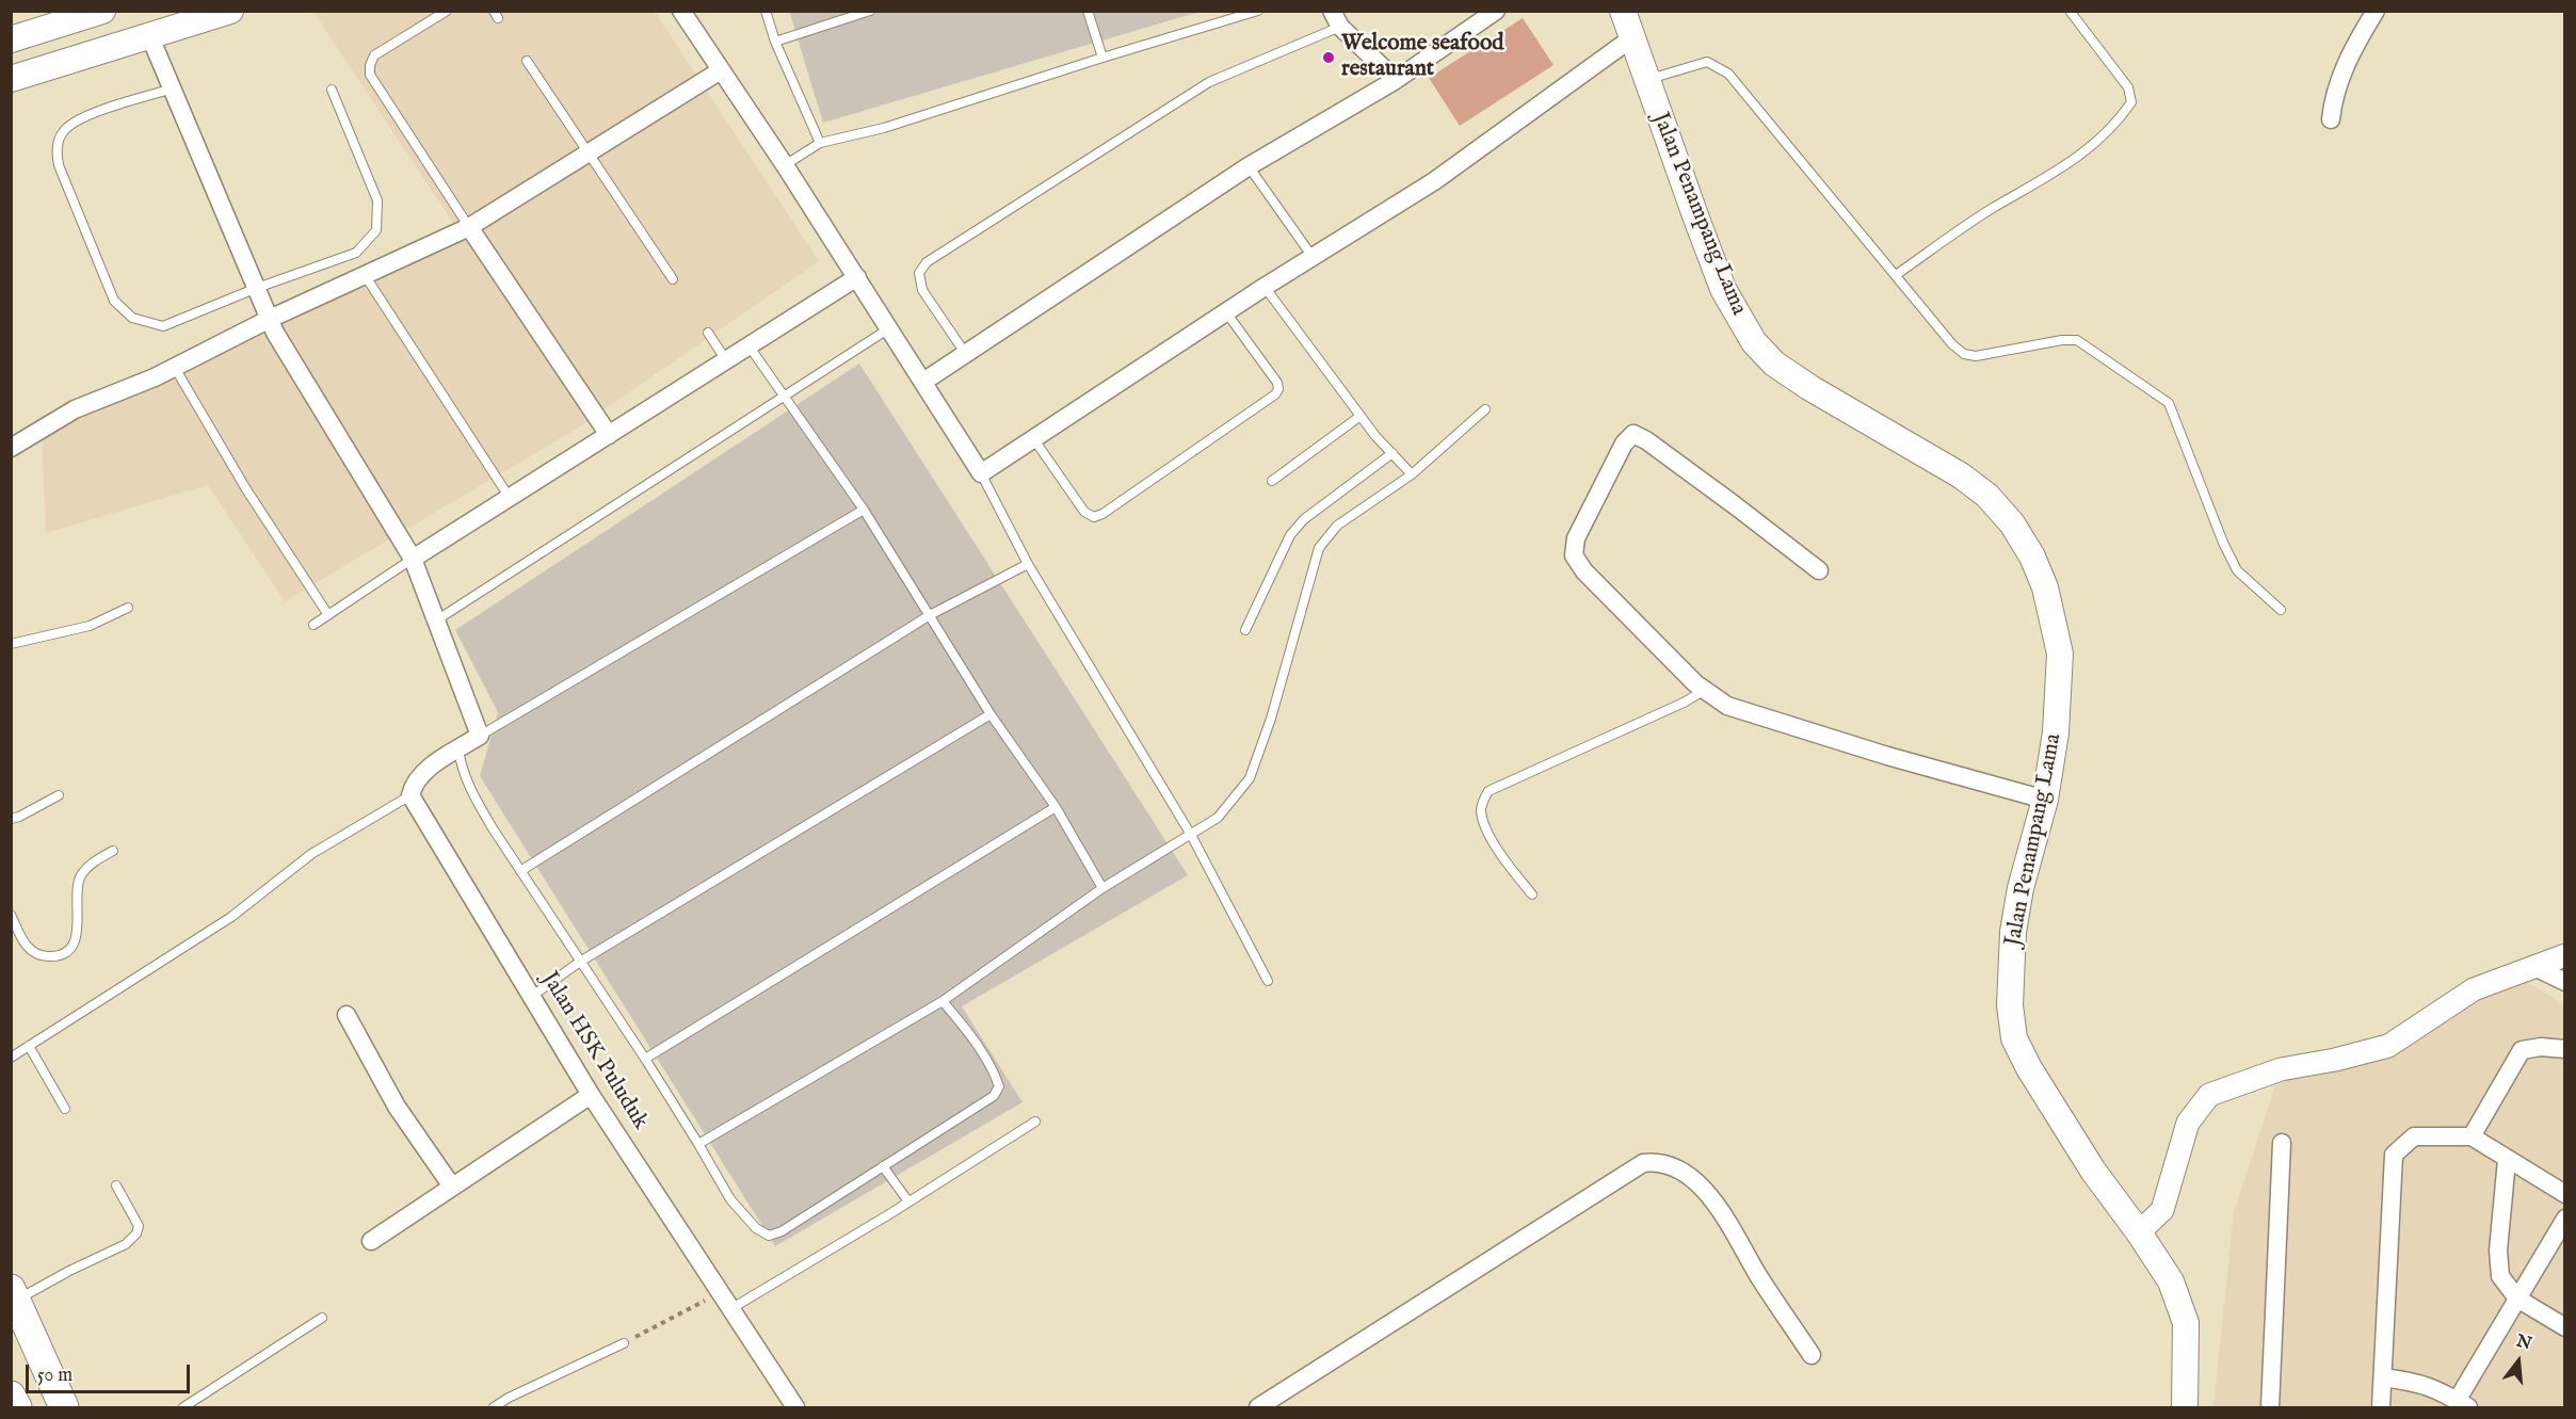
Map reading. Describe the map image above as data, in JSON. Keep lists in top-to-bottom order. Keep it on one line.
{"streets":{"main road":["Jalan Penampang Lama"],"street":["Jalan HSK Puluduk"]},"places":["Welcome seafood restaurant"],"scale_bar":"50 m","north":"top"}
